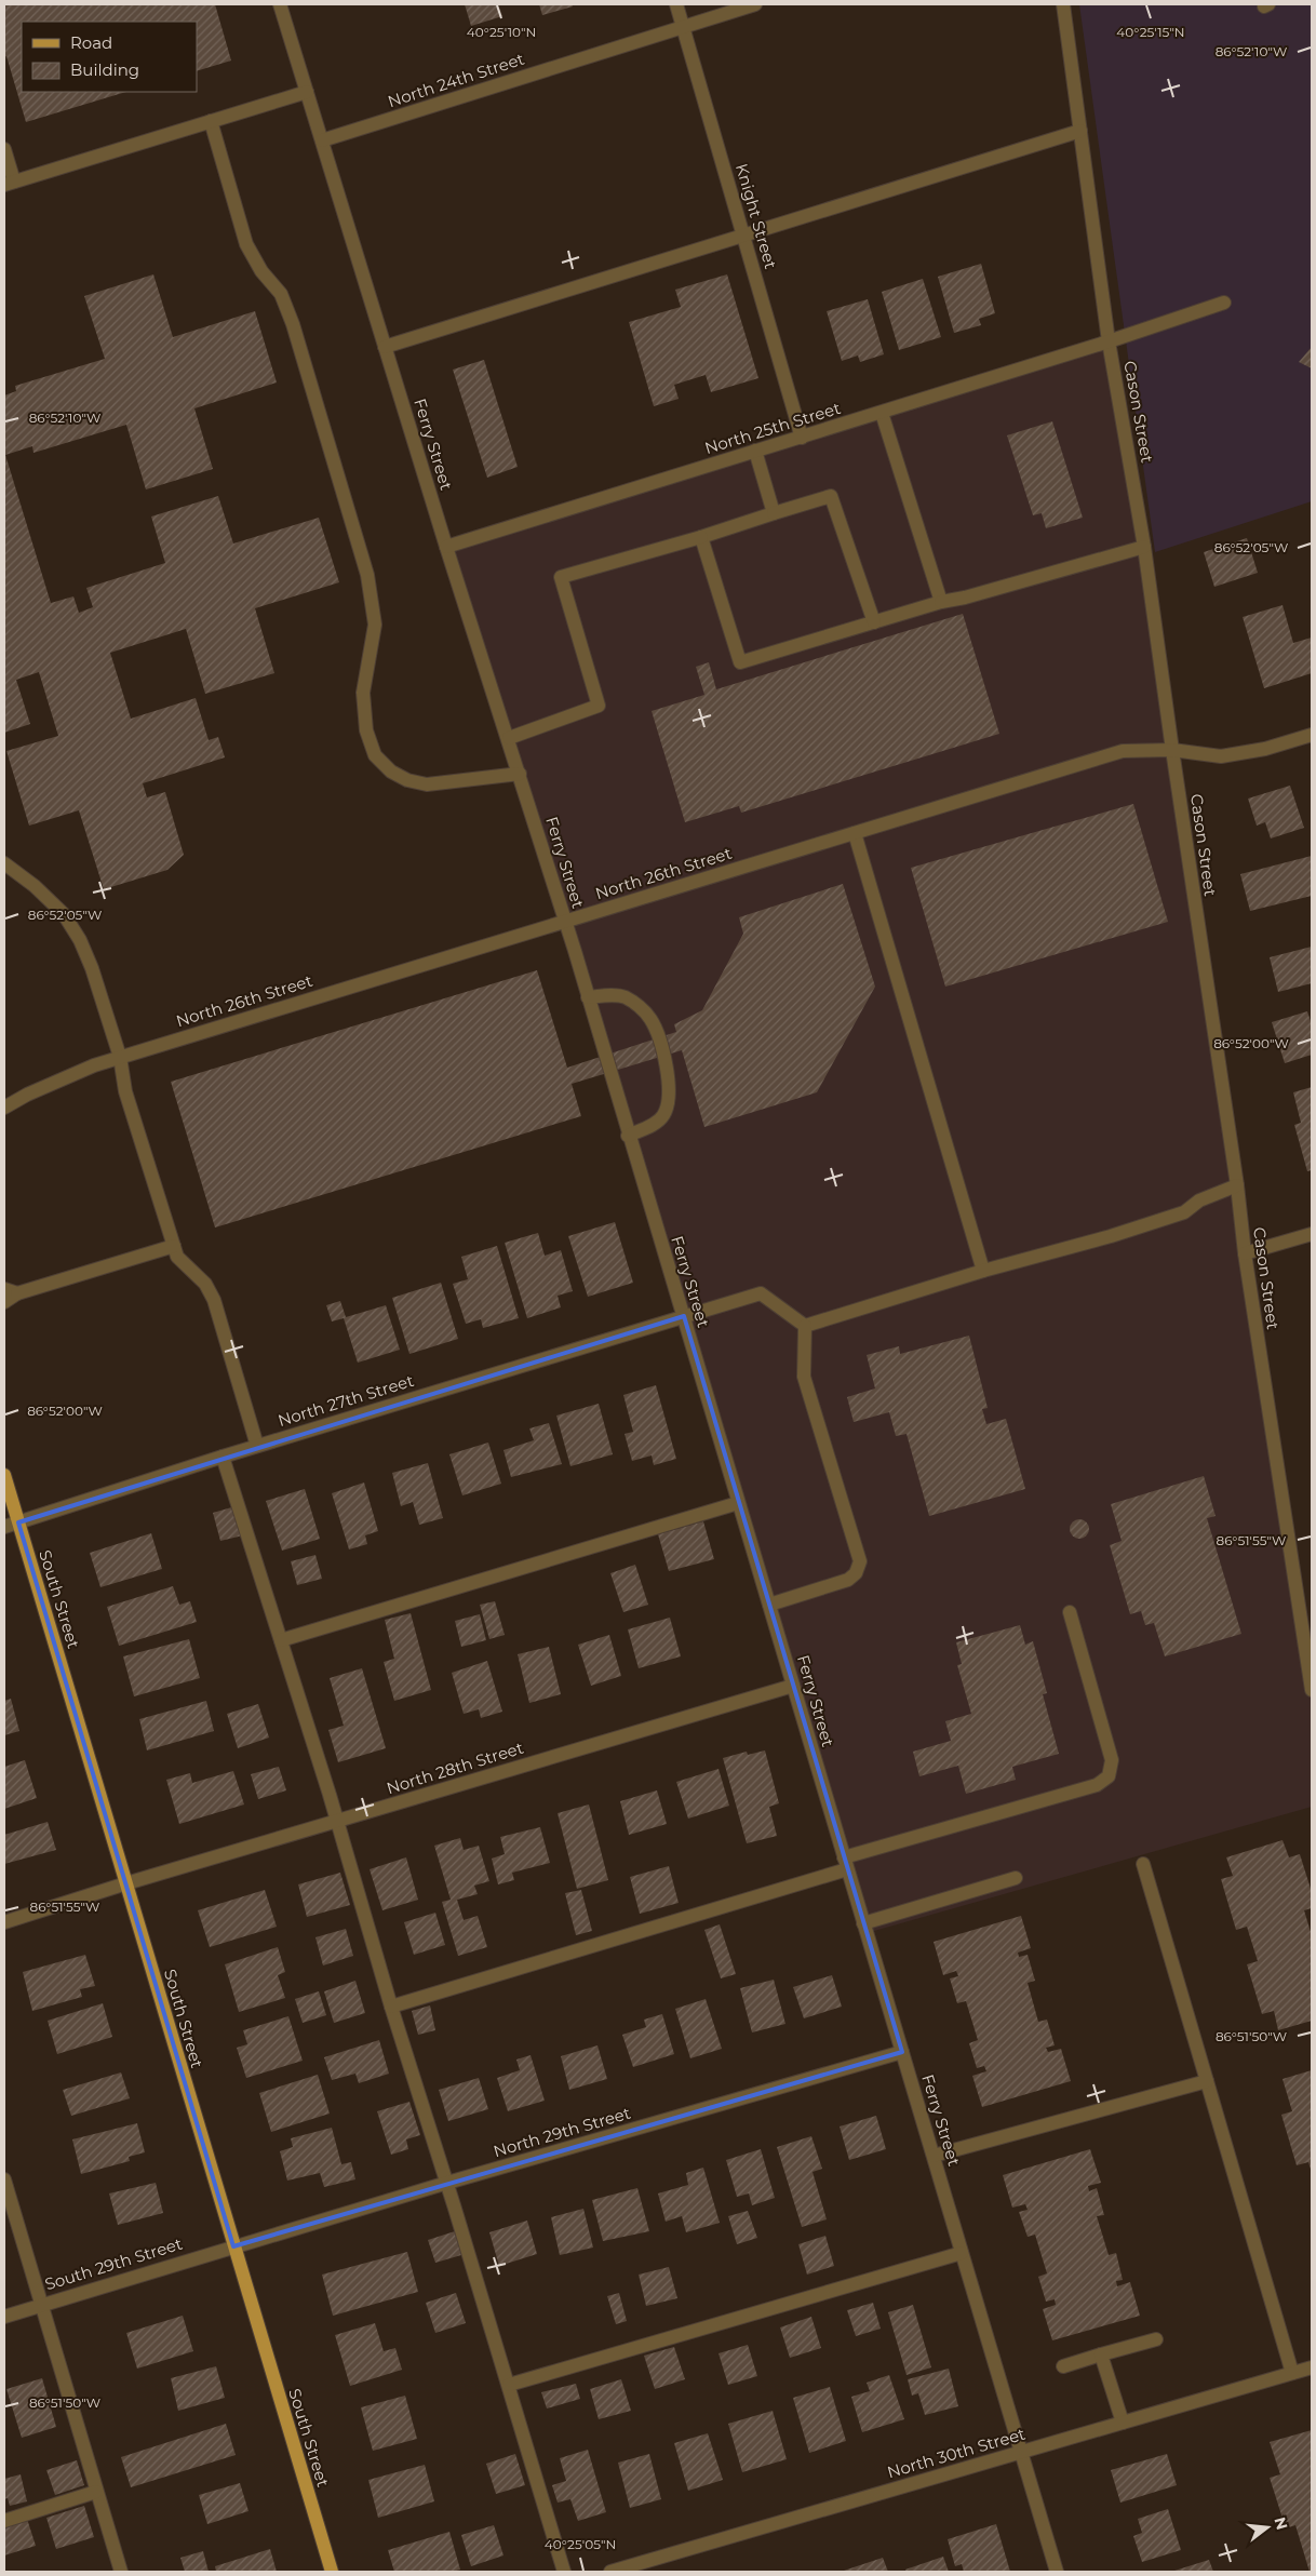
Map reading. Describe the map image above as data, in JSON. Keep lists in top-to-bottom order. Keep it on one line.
{"streets":{"main road":["South Street"],"street":["North 24th Street","Knight Street","Cason Street","North 25th Street","Ferry Street","North 26th Street","North 27th Street","North 28th Street","North 29th Street","South 29th Street","North 30th Street"]},"crossings":[["North 24th Street","Knight Street"],["North 24th Street","Ferry Street"],["Knight Street","North 25th Street"],["Cason Street","North 25th Street"],["Cason Street","North 26th Street"],["North 25th Street","Ferry Street"],["Ferry Street","North 26th Street"],["Ferry Street","North 27th Street"],["Ferry Street","North 28th Street"],["Ferry Street","North 29th Street"],["Ferry Street","North 30th Street"],["North 27th Street","South Street"],["South Street","North 28th Street"],["South Street","North 29th Street"],["South Street","South 29th Street"],["North 29th Street","South 29th Street"]],"legend":["Road","Building"],"north":"right","coordinates":["40°25'10\"N","40°25'15\"N","86°52'10\"W","86°52'05\"W","86°52'00\"W","86°51'55\"W","86°51'50\"W","40°25'05\"N"]}
